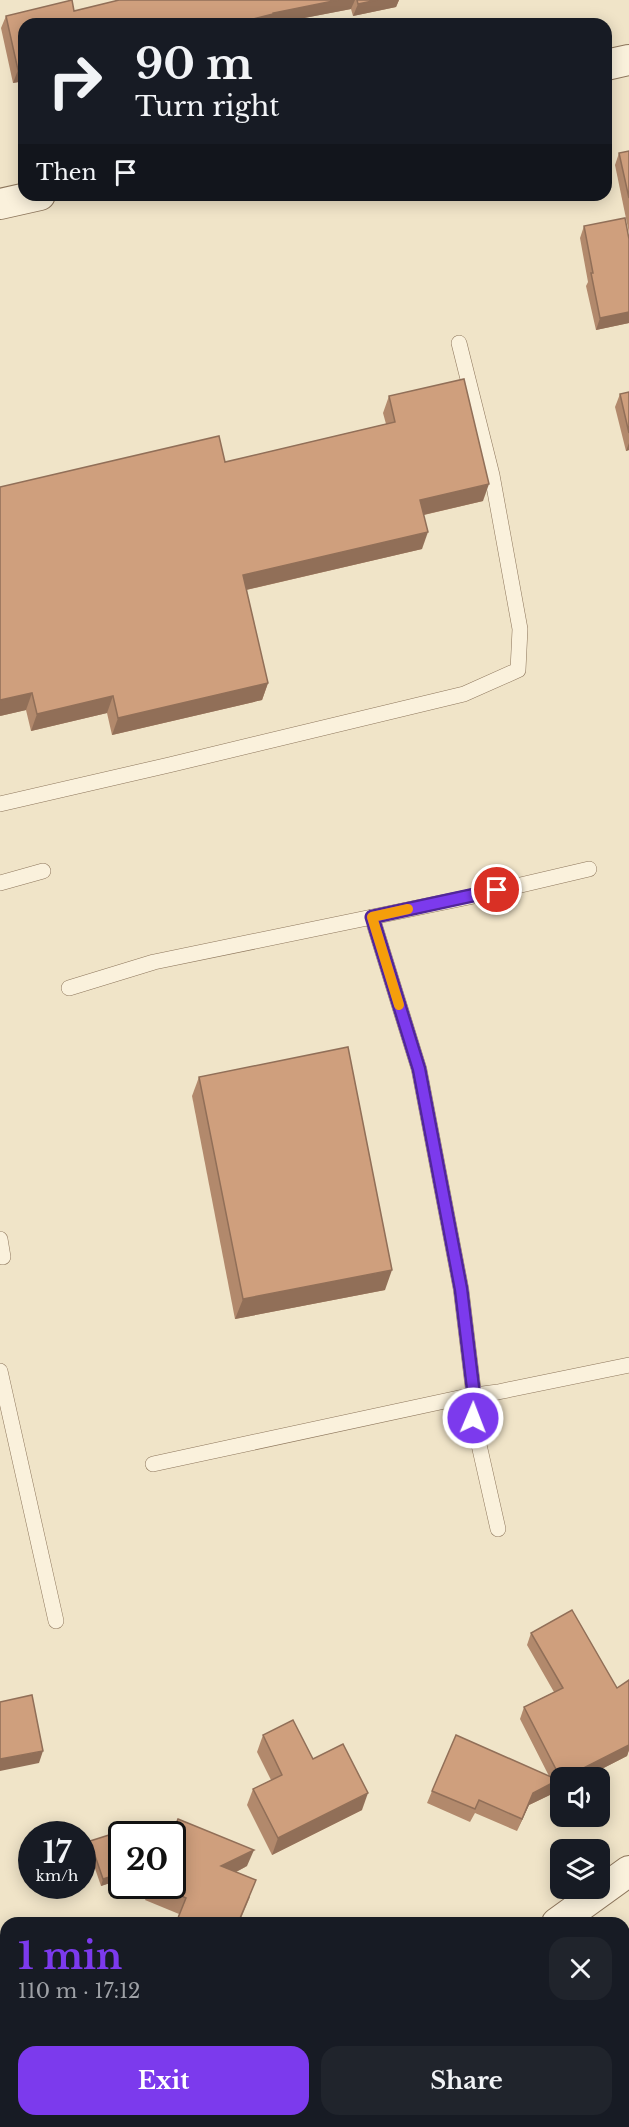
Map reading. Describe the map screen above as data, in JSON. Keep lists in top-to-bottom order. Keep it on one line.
{"page":{"turn":["90 m","Turn right"],"then":"Then","speed":"17 km/h","limit":"20","heading":["1 min","110 m · 17:12"],"buttons":["Exit","Share"]}}
